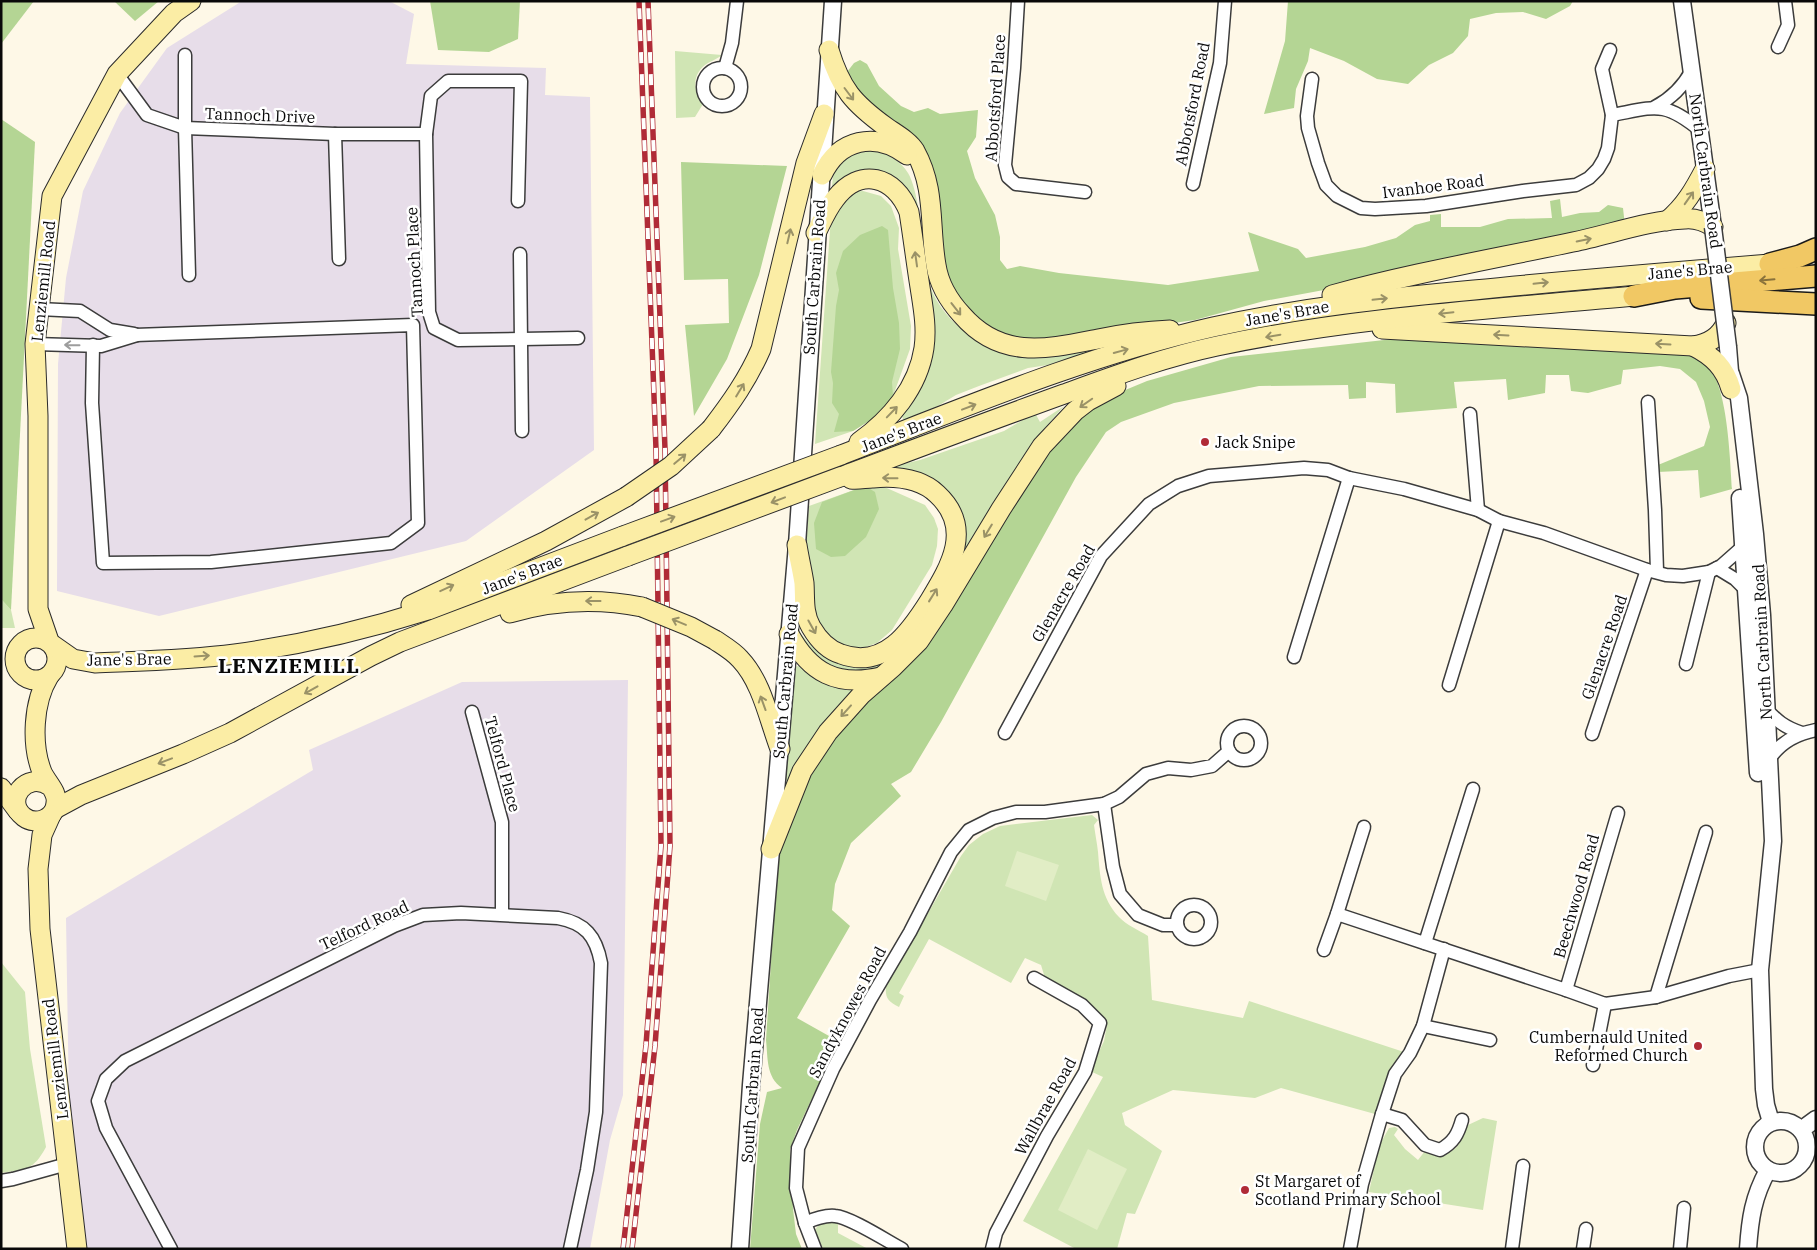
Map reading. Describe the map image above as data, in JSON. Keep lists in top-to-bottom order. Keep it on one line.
{"streets":{"main road":["Jane's Brae","Lenziemill Road"],"street":["Abbotsford Place","Abbotsford Road","Tannoch Drive","North Carbrain Road","Ivanhoe Road","Tannoch Place","South Carbrain Road","Glenacre Road","Telford Place","Beechwood Road","Telford Road","Sandyknowes Road","Wallbrae Road"]},"crossings":[["Tannoch Drive","Tannoch Place"],["Tannoch Drive","Lenziemill Road"],["North Carbrain Road","Glenacre Road"],["Jane's Brae","Lenziemill Road"],["Telford Place","Telford Road"]],"districts":["LENZIEMILL"],"places":["Jack Snipe","Cumbernauld United Reformed Church","St Margaret of Scotland Primary School"]}
